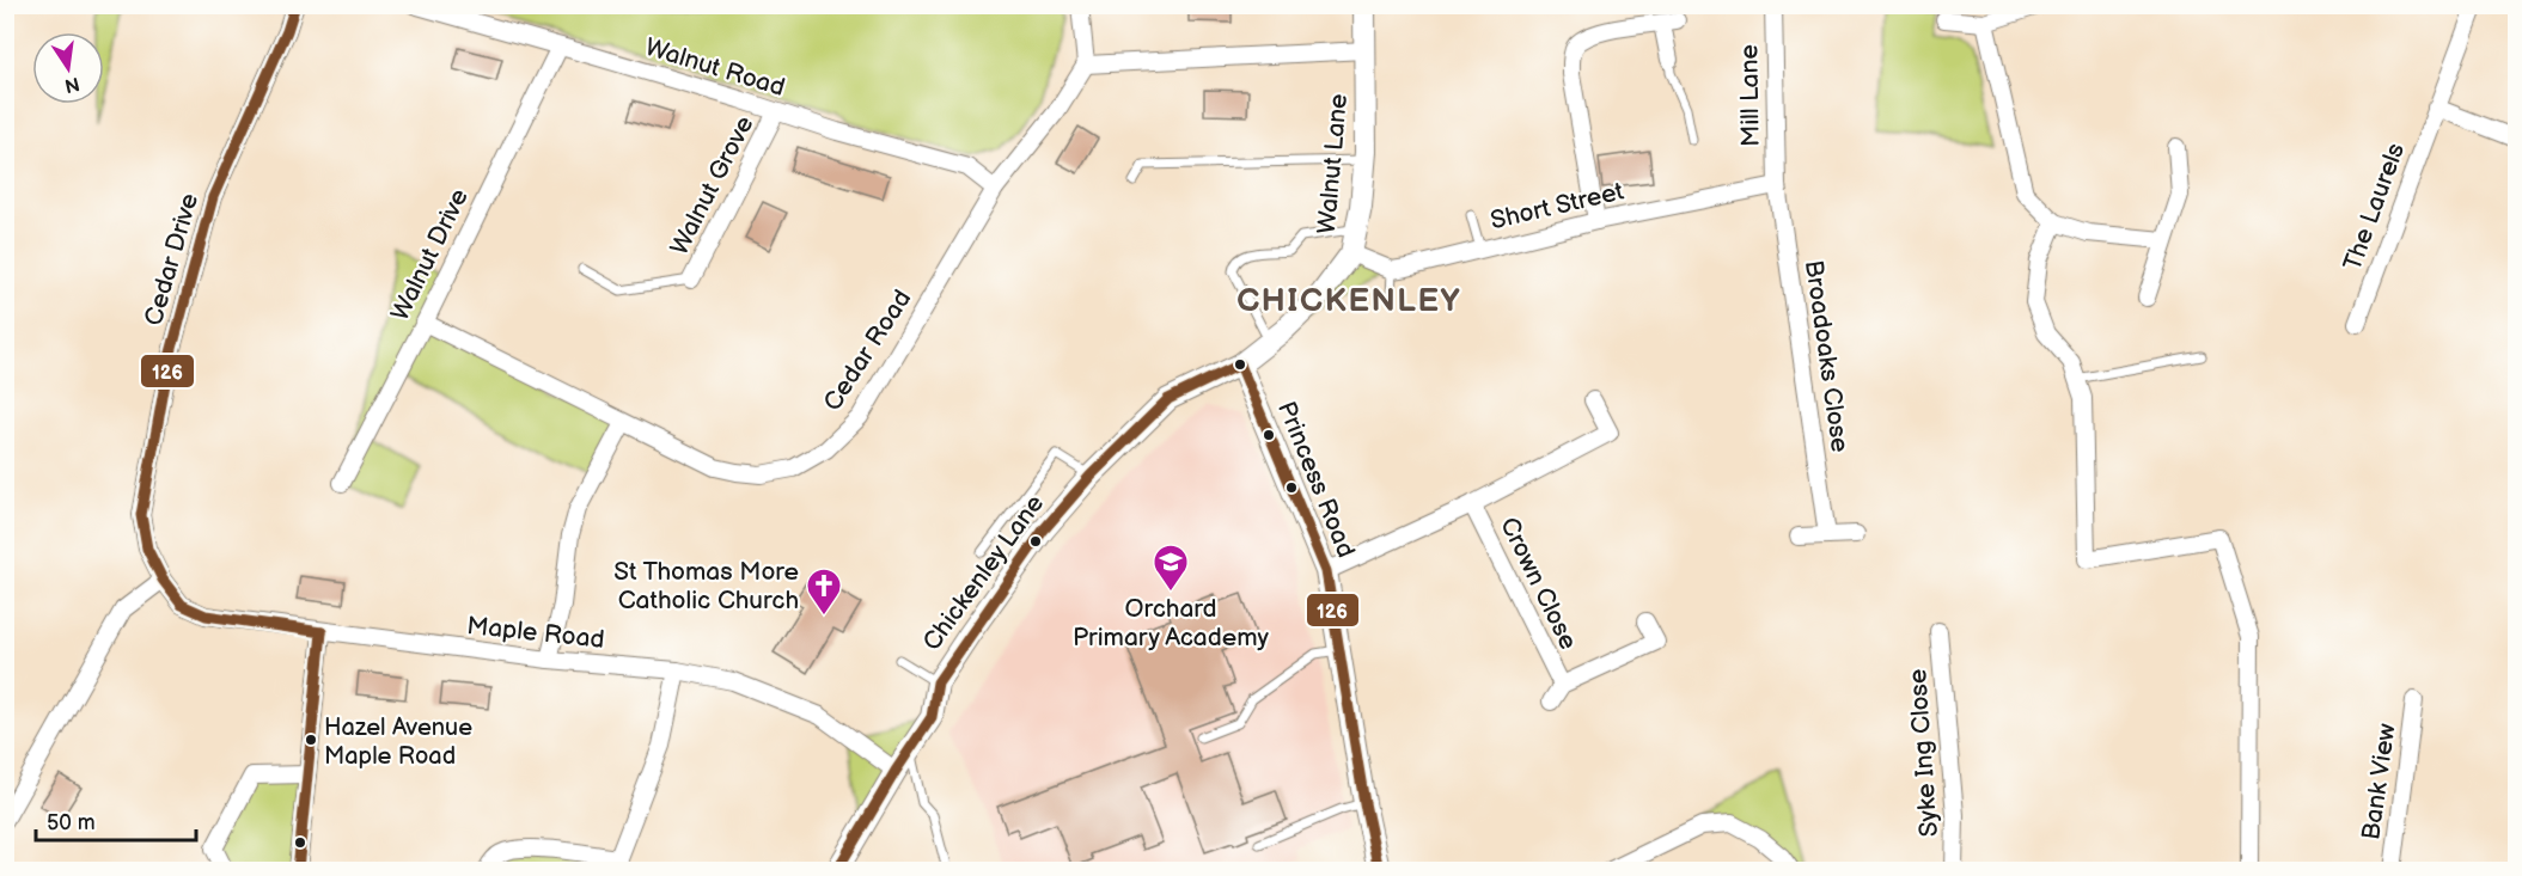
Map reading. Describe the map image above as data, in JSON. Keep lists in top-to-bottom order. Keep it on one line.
{"streets":{"street":["Walnut Road","Mill Lane","Walnut Lane","Walnut Grove","Short Street","The Laurels","Walnut Drive","Cedar Drive","Cedar Road","Broadoaks Close","Princess Road","Chickenley Lane","Crown Close","Maple Road","Syke Ing Close","Bank View"]},"crossings":[["Walnut Road","Walnut Grove"],["Walnut Road","Walnut Drive"],["Walnut Road","Cedar Road"],["Mill Lane","Short Street"],["Mill Lane","Broadoaks Close"],["Walnut Lane","Princess Road"],["Walnut Lane","Chickenley Lane"],["Short Street","Broadoaks Close"],["Walnut Drive","Cedar Road"],["Cedar Drive","Maple Road"],["Princess Road","Chickenley Lane"],["Princess Road","Crown Close"],["Chickenley Lane","Maple Road"]],"districts":["CHICKENLEY"],"places":{"school or university":["Orchard Primary Academy"],"church":["St Thomas More Catholic Church"],"other":["Hazel Avenue Maple Road"]},"lines":["transit line 126"],"scale_bar":"50 m","north":"bottom"}
